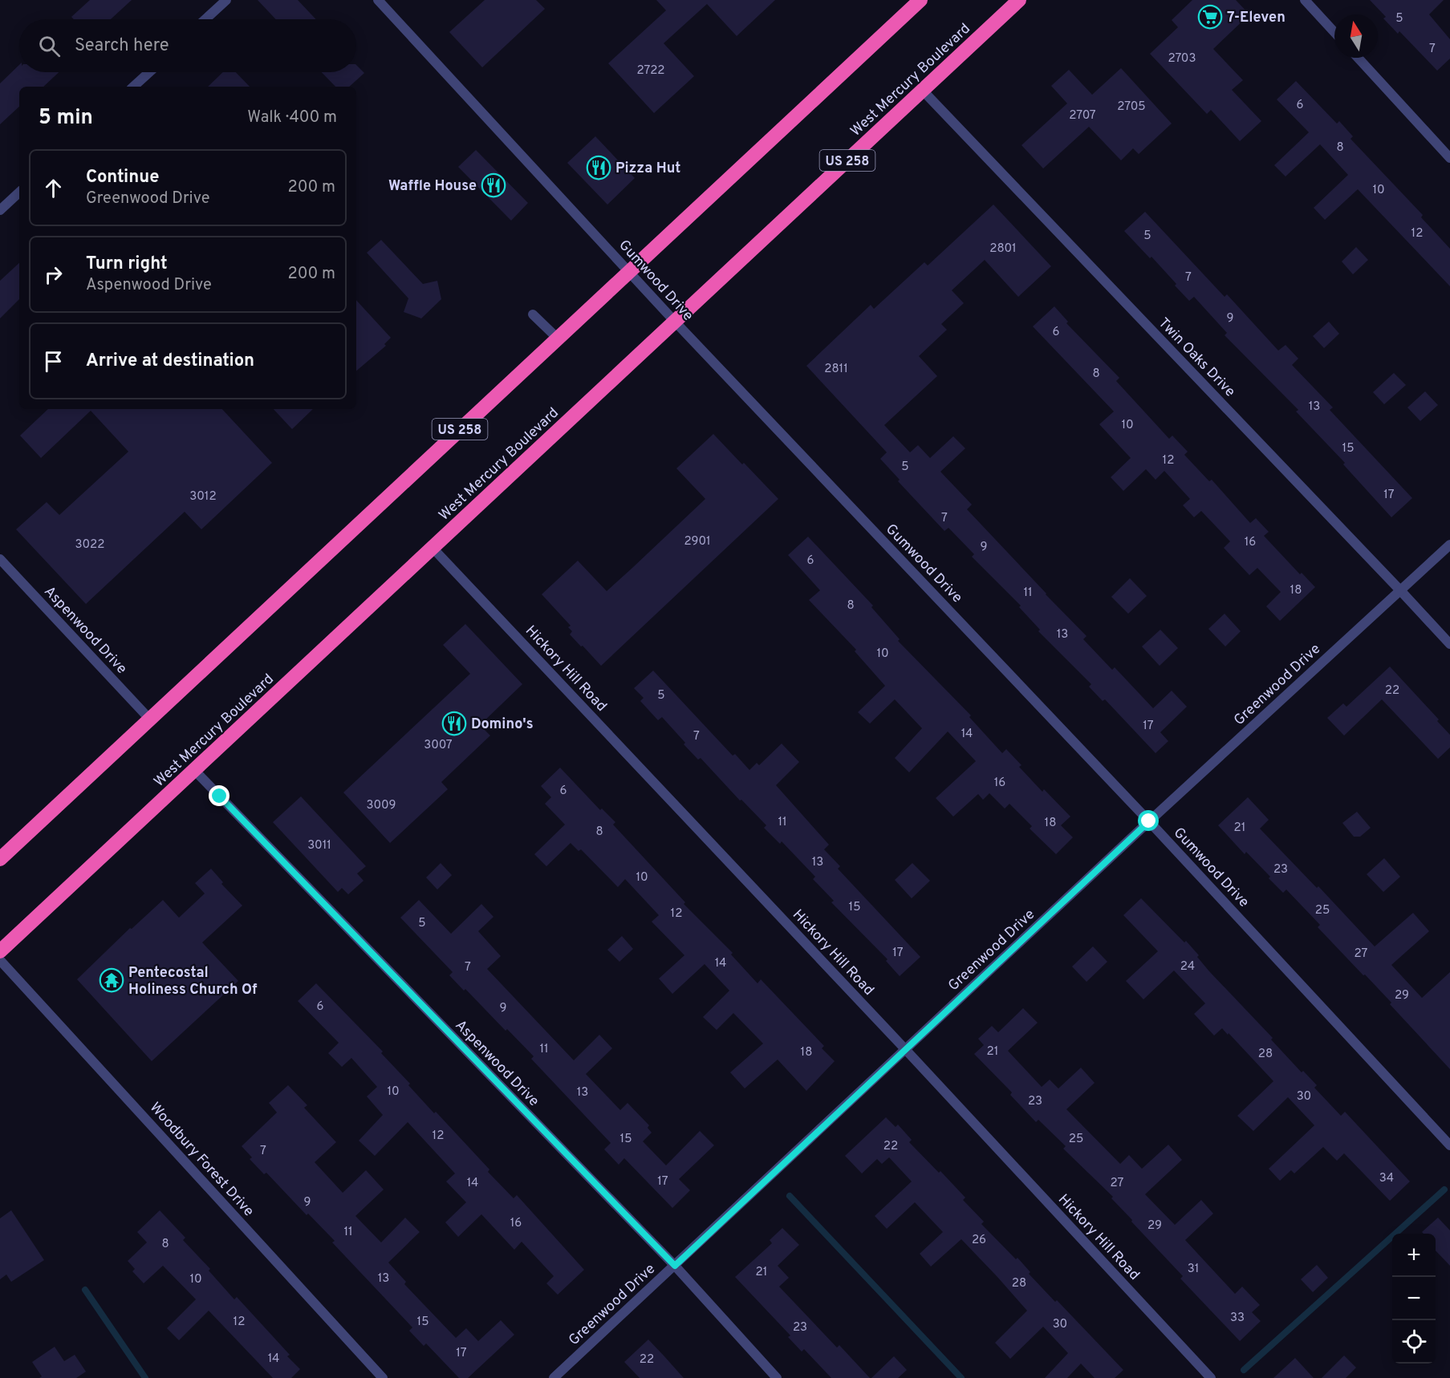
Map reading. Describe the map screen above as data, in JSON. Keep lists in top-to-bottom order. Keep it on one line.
{"streets":{"highway":["West Mercury Boulevard","US 258"],"street":["Gumwood Drive","Twin Oaks Drive","Aspenwood Drive","Hickory Hill Road","Greenwood Drive","Woodbury Forest Drive"]},"crossings":[["West Mercury Boulevard","Gumwood Drive"],["West Mercury Boulevard","Twin Oaks Drive"],["West Mercury Boulevard","Aspenwood Drive"],["West Mercury Boulevard","Hickory Hill Road"],["US 258","Gumwood Drive"],["US 258","Aspenwood Drive"],["Gumwood Drive","Greenwood Drive"],["Twin Oaks Drive","Greenwood Drive"],["Aspenwood Drive","Greenwood Drive"],["Hickory Hill Road","Greenwood Drive"]],"places":{"supermarket":["7-Eleven"],"restaurant":["Pizza Hut","Waffle House","Domino's"],"temple":["Pentecostal Holiness Church Of"]},"house_numbers":["5","7","2703","2722","6","2705","2707","8","10","12","5","2801","7","9","6","2811","8","13","10","15","12","5","17","3012","7","2901","16","3022","9","6","18","11","8","13","10","22","5","17","14","7","3007","16","6","3009","11","18","21","8","3011","13","23","10","15","25","12","5","17","27","14","24","7","29","6","9","11","21","18","28","10","13","30","23","12","15","25","22","7","34","17","14","27","9","16","29","11","26","8","31","21","13","10","28","33","12","15","30","23","17","14","22"],"north":"top","page":{"search":"Search here","heading":["5 min","Walk · 400 m"],"list":[["Continue","Greenwood Drive","200 m"],["Turn right","Aspenwood Drive","200 m"],"Arrive at destination"],"map_buttons":["+","−"]}}
